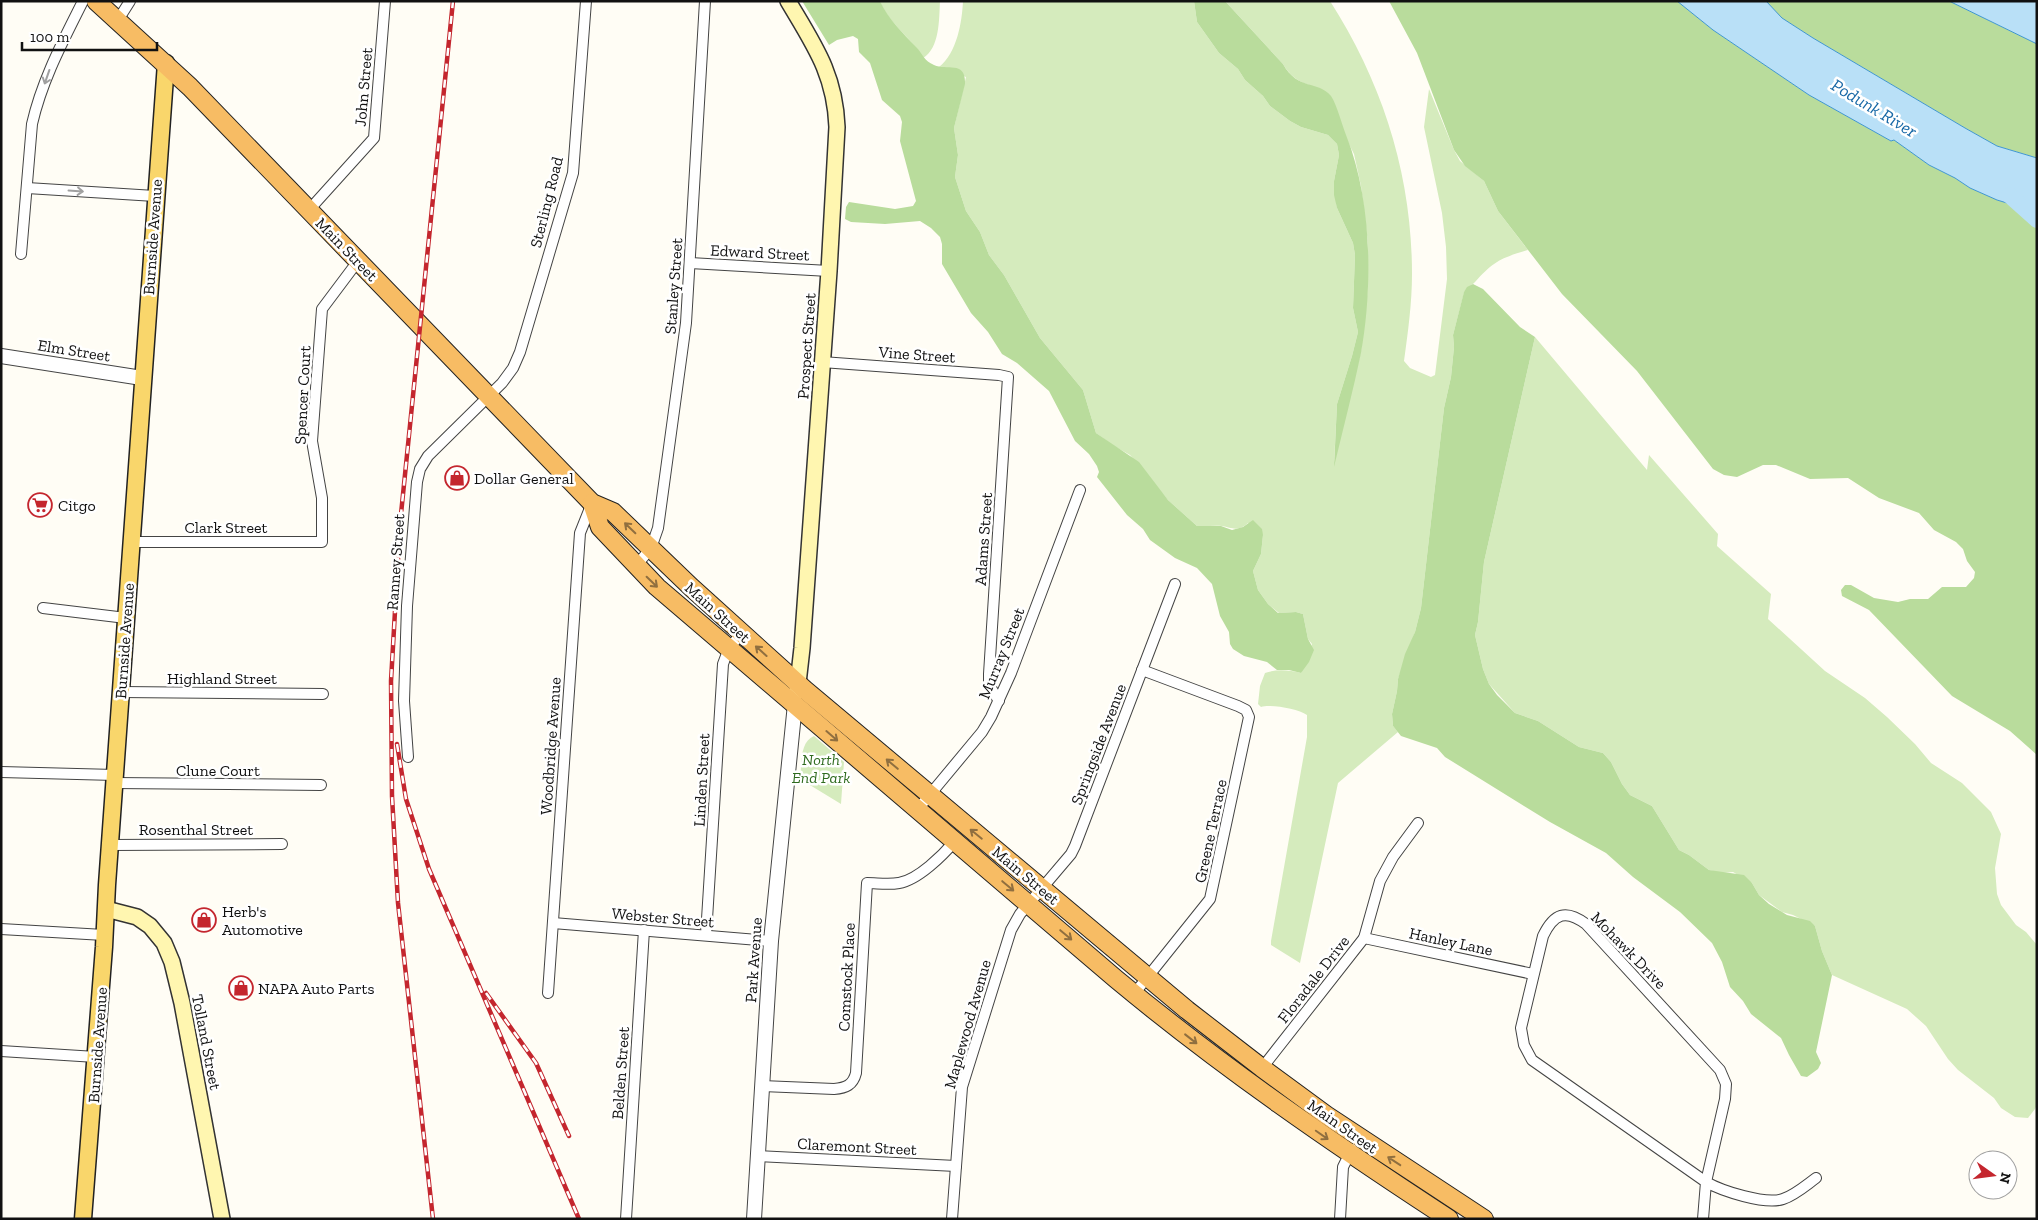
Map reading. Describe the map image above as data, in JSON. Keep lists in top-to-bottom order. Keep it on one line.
{"streets":{"highway":["Main Street"],"main road":["Burnside Avenue","Prospect Street","Tolland Street"],"street":["John Street","Sterling Road","Edward Street","Stanley Street","Elm Street","Vine Street","Spencer Court","Clark Street","Adams Street","Ranney Street","Murray Street","Highland Street","Springside Avenue","Woodbridge Avenue","Clune Court","Linden Street","Rosenthal Street","Greene Terrace","Webster Street","Hanley Lane","Mohawk Drive","Park Avenue","Comstock Place","Floradale Drive","Maplewood Avenue","Belden Street","Claremont Street"]},"crossings":[["John Street","Main Street"],["Sterling Road","Main Street"],["Sterling Road","Ranney Street"],["Burnside Avenue","Main Street"],["Burnside Avenue","Elm Street"],["Burnside Avenue","Clark Street"],["Burnside Avenue","Highland Street"],["Burnside Avenue","Clune Court"],["Burnside Avenue","Rosenthal Street"],["Burnside Avenue","Tolland Street"],["Main Street","Stanley Street"],["Main Street","Prospect Street"],["Main Street","Spencer Court"],["Main Street","Ranney Street"],["Main Street","Murray Street"],["Main Street","Springside Avenue"],["Main Street","Woodbridge Avenue"],["Main Street","Linden Street"],["Main Street","Greene Terrace"],["Main Street","Park Avenue"],["Main Street","Comstock Place"],["Main Street","Floradale Drive"],["Main Street","Maplewood Avenue"],["Edward Street","Stanley Street"],["Edward Street","Prospect Street"],["Prospect Street","Vine Street"],["Prospect Street","Park Avenue"],["Vine Street","Adams Street"],["Spencer Court","Clark Street"],["Adams Street","Murray Street"],["Springside Avenue","Greene Terrace"],["Springside Avenue","Maplewood Avenue"],["Woodbridge Avenue","Webster Street"],["Linden Street","Webster Street"],["Webster Street","Park Avenue"],["Webster Street","Belden Street"],["Hanley Lane","Mohawk Drive"],["Hanley Lane","Floradale Drive"],["Park Avenue","Comstock Place"],["Park Avenue","Claremont Street"],["Maplewood Avenue","Claremont Street"]],"water":["Podunk River"],"parks":["North End Park"],"places":{"shop":["Dollar General","Herb's Automotive","NAPA Auto Parts"],"supermarket":["Citgo"]},"scale_bar":"100 m","north":"right"}
